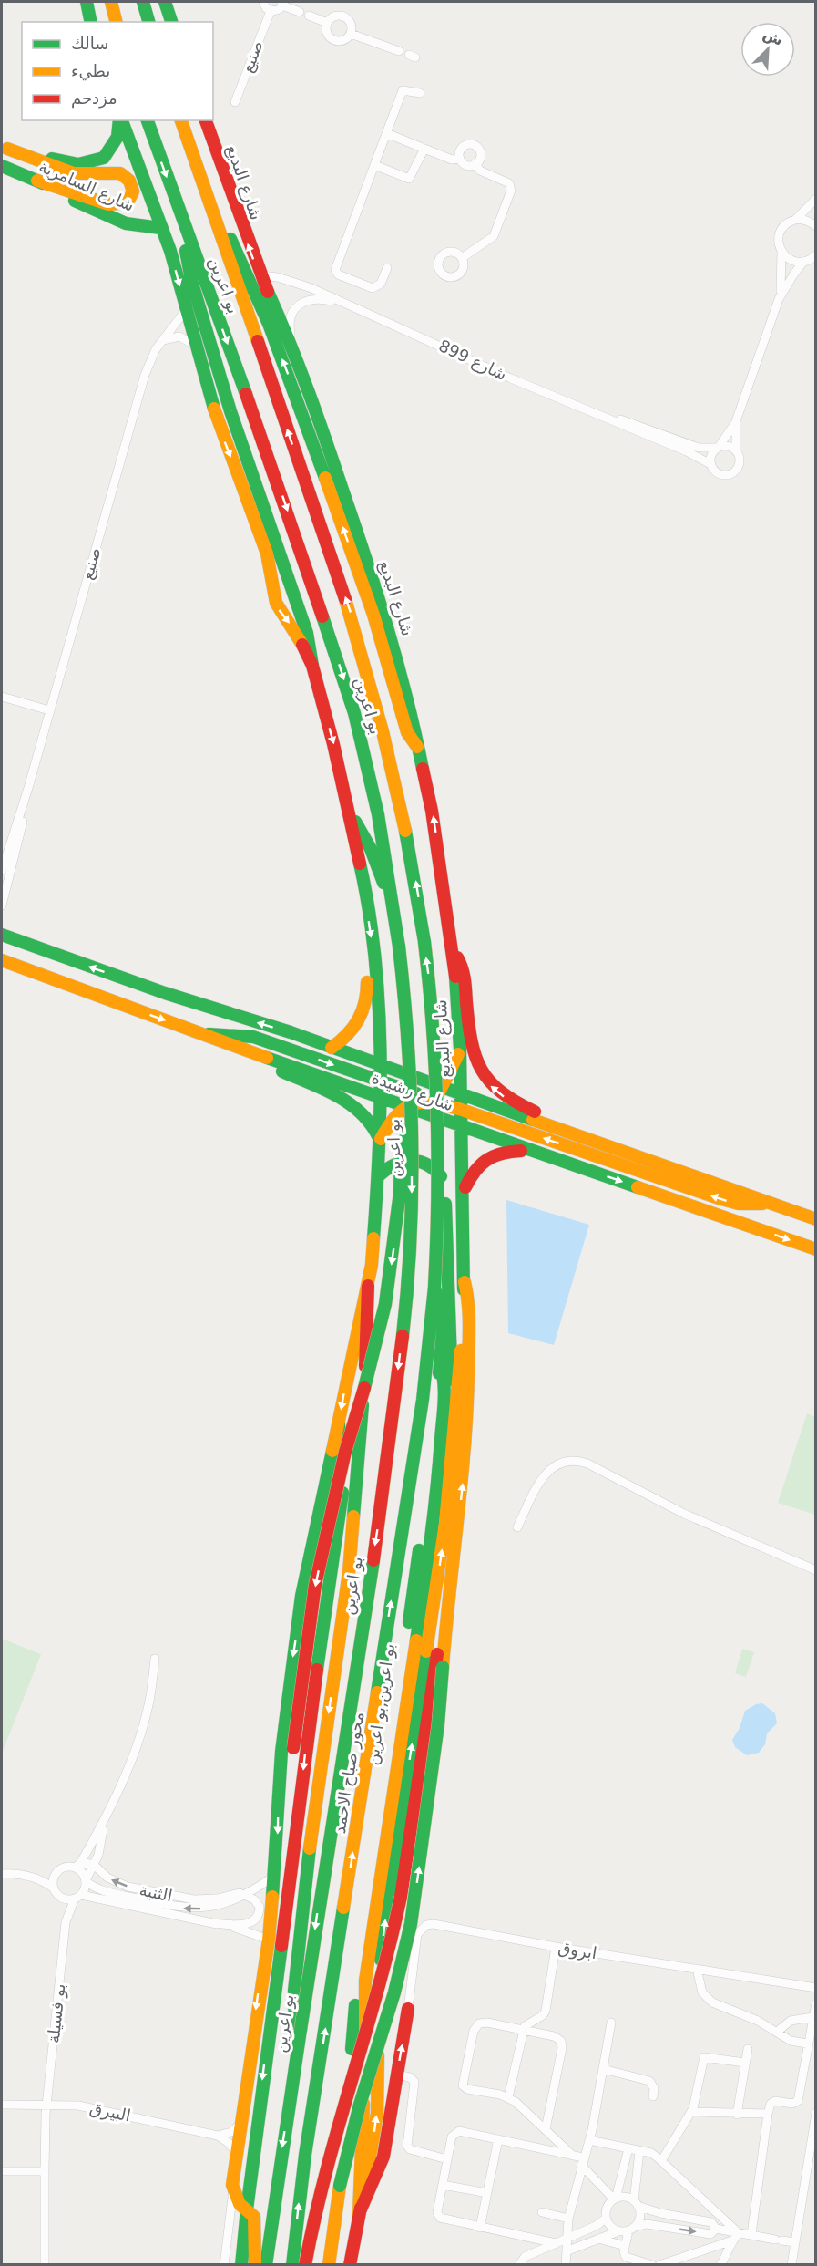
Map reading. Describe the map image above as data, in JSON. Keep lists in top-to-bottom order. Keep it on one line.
{"streets":{"main road":["شارع البديع","شارع السامرية","بو اعرين","شارع رشيدة","بو اعرين,بو اعرين","محور صباح الاحمد"],"street":["صنيع","شارع 899","الثنية","ابروق","بو فسيلة","البيرق"]},"crossings":[["شارع البديع","شارع 899"],["شارع البديع","شارع رشيدة"],["بو اعرين","شارع رشيدة"],["بو اعرين","بو اعرين,بو اعرين"],["بو اعرين","محور صباح الاحمد"],["بو اعرين","الثنية"],["الثنية","بو فسيلة"],["بو فسيلة","البيرق"]],"legend":["سالك","بطيء","مزدحم"],"north":"top right"}
